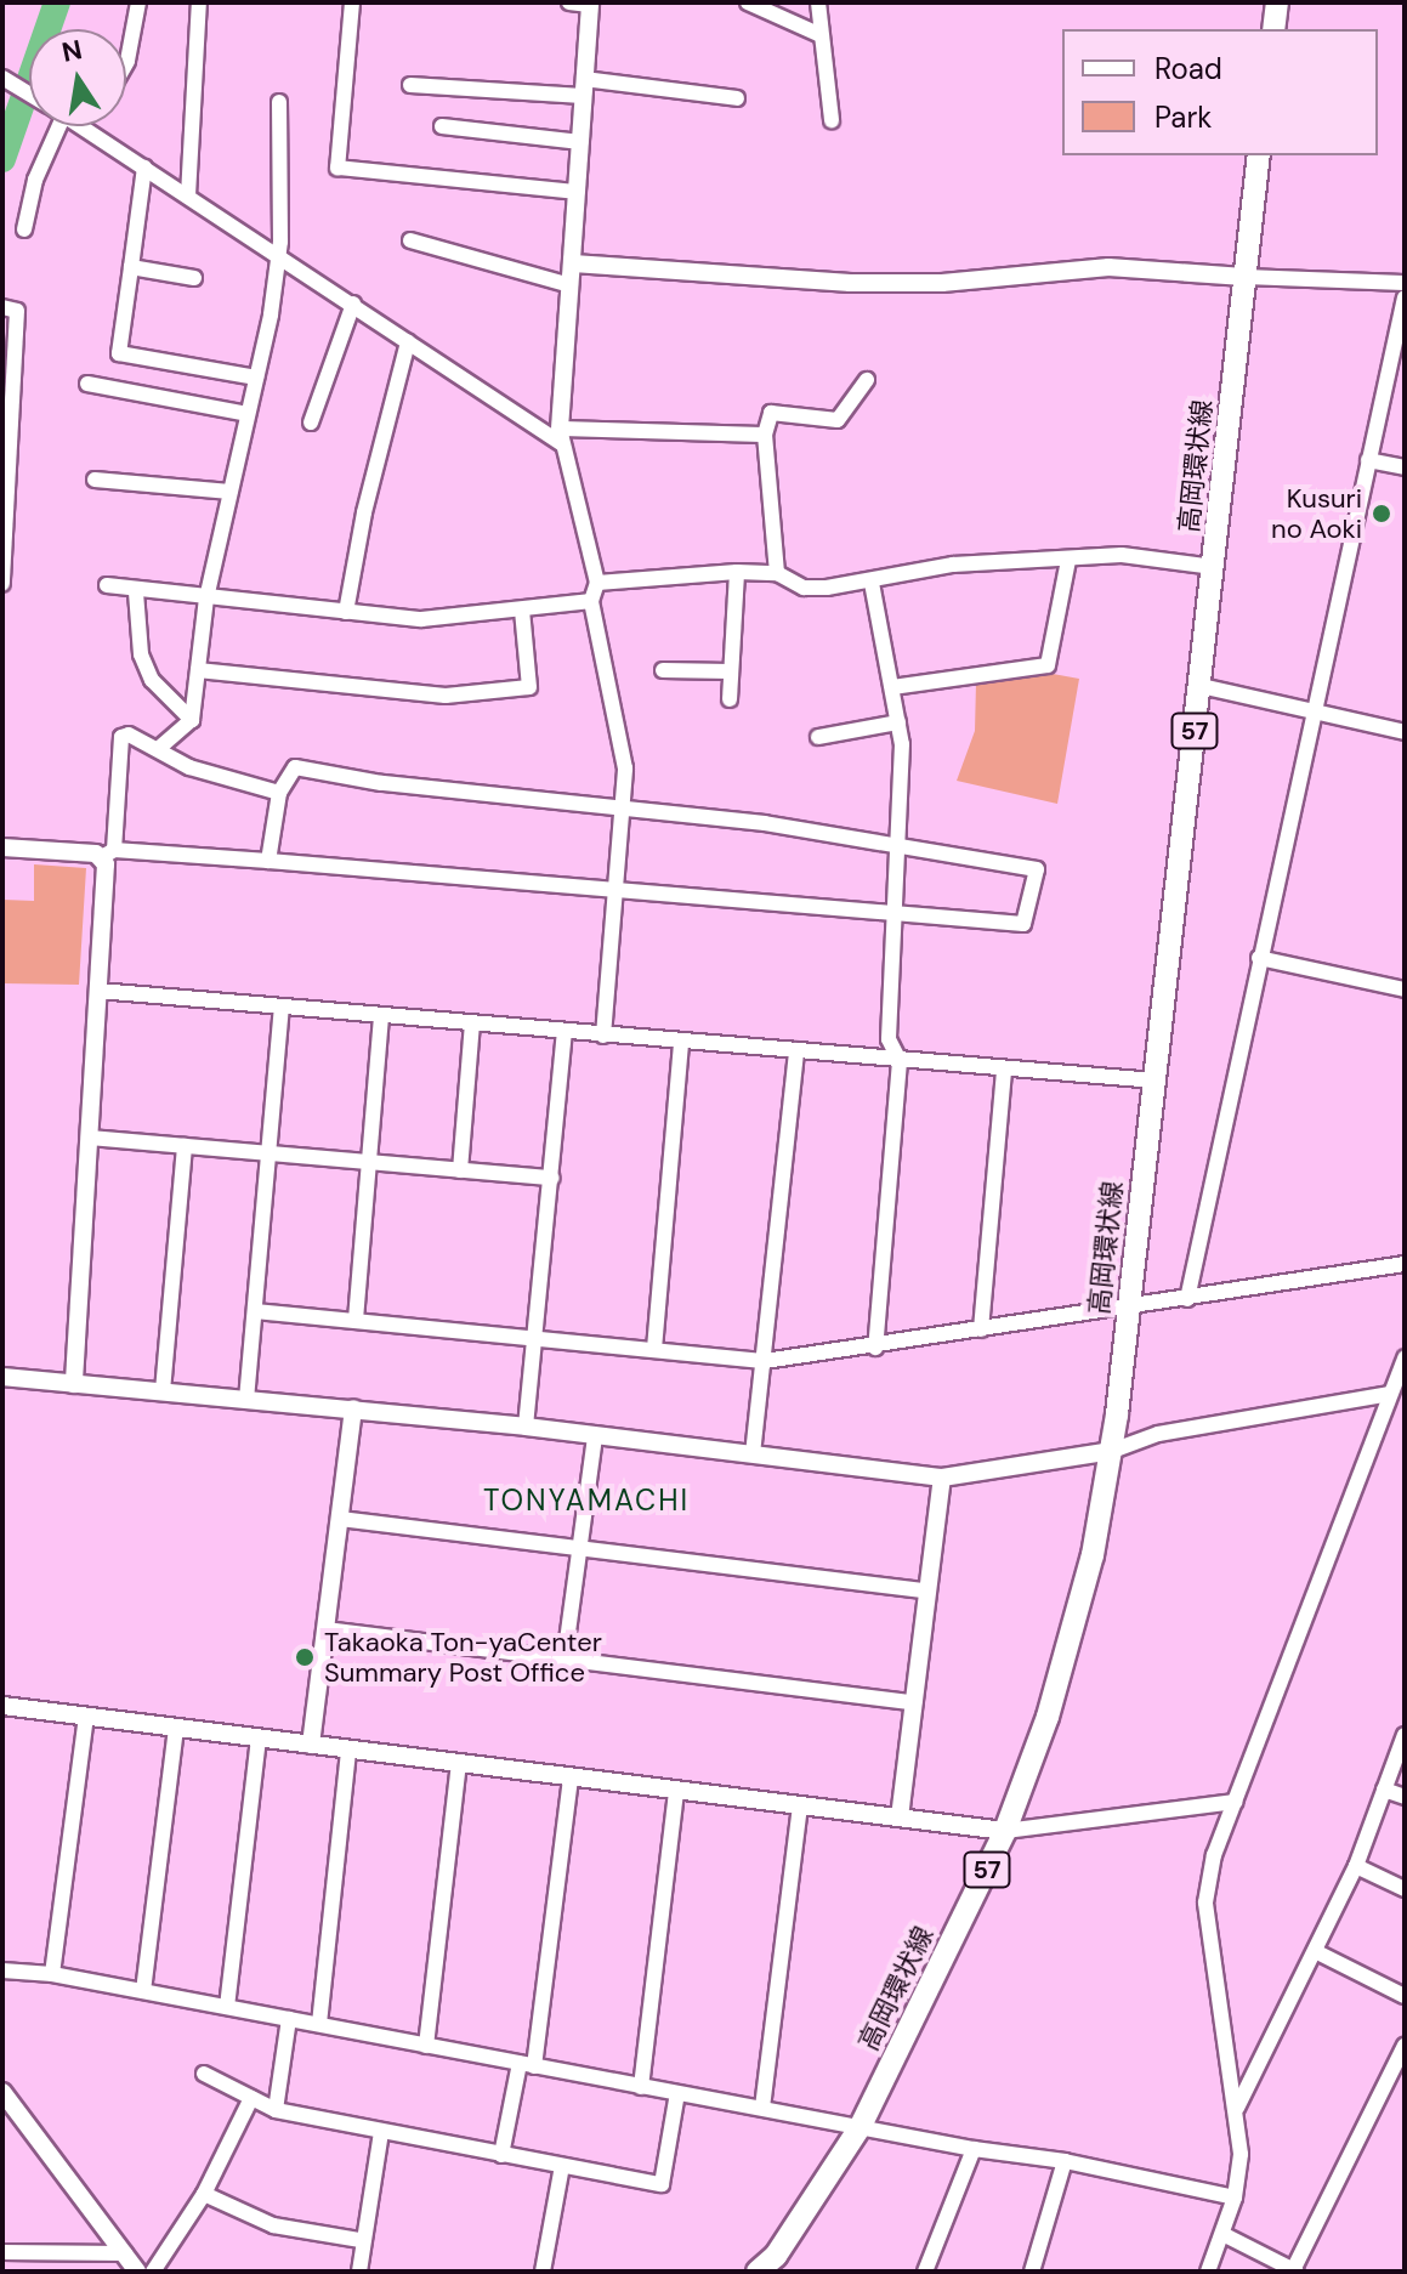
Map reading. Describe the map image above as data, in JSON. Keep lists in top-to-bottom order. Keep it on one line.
{"streets":{"main road":["高岡環状線","57"]},"districts":["TONYAMACHI"],"places":["Kusuri no Aoki","Takaoka Ton-yaCenter Summary Post Office"],"legend":["Road","Park"],"north":"top"}
